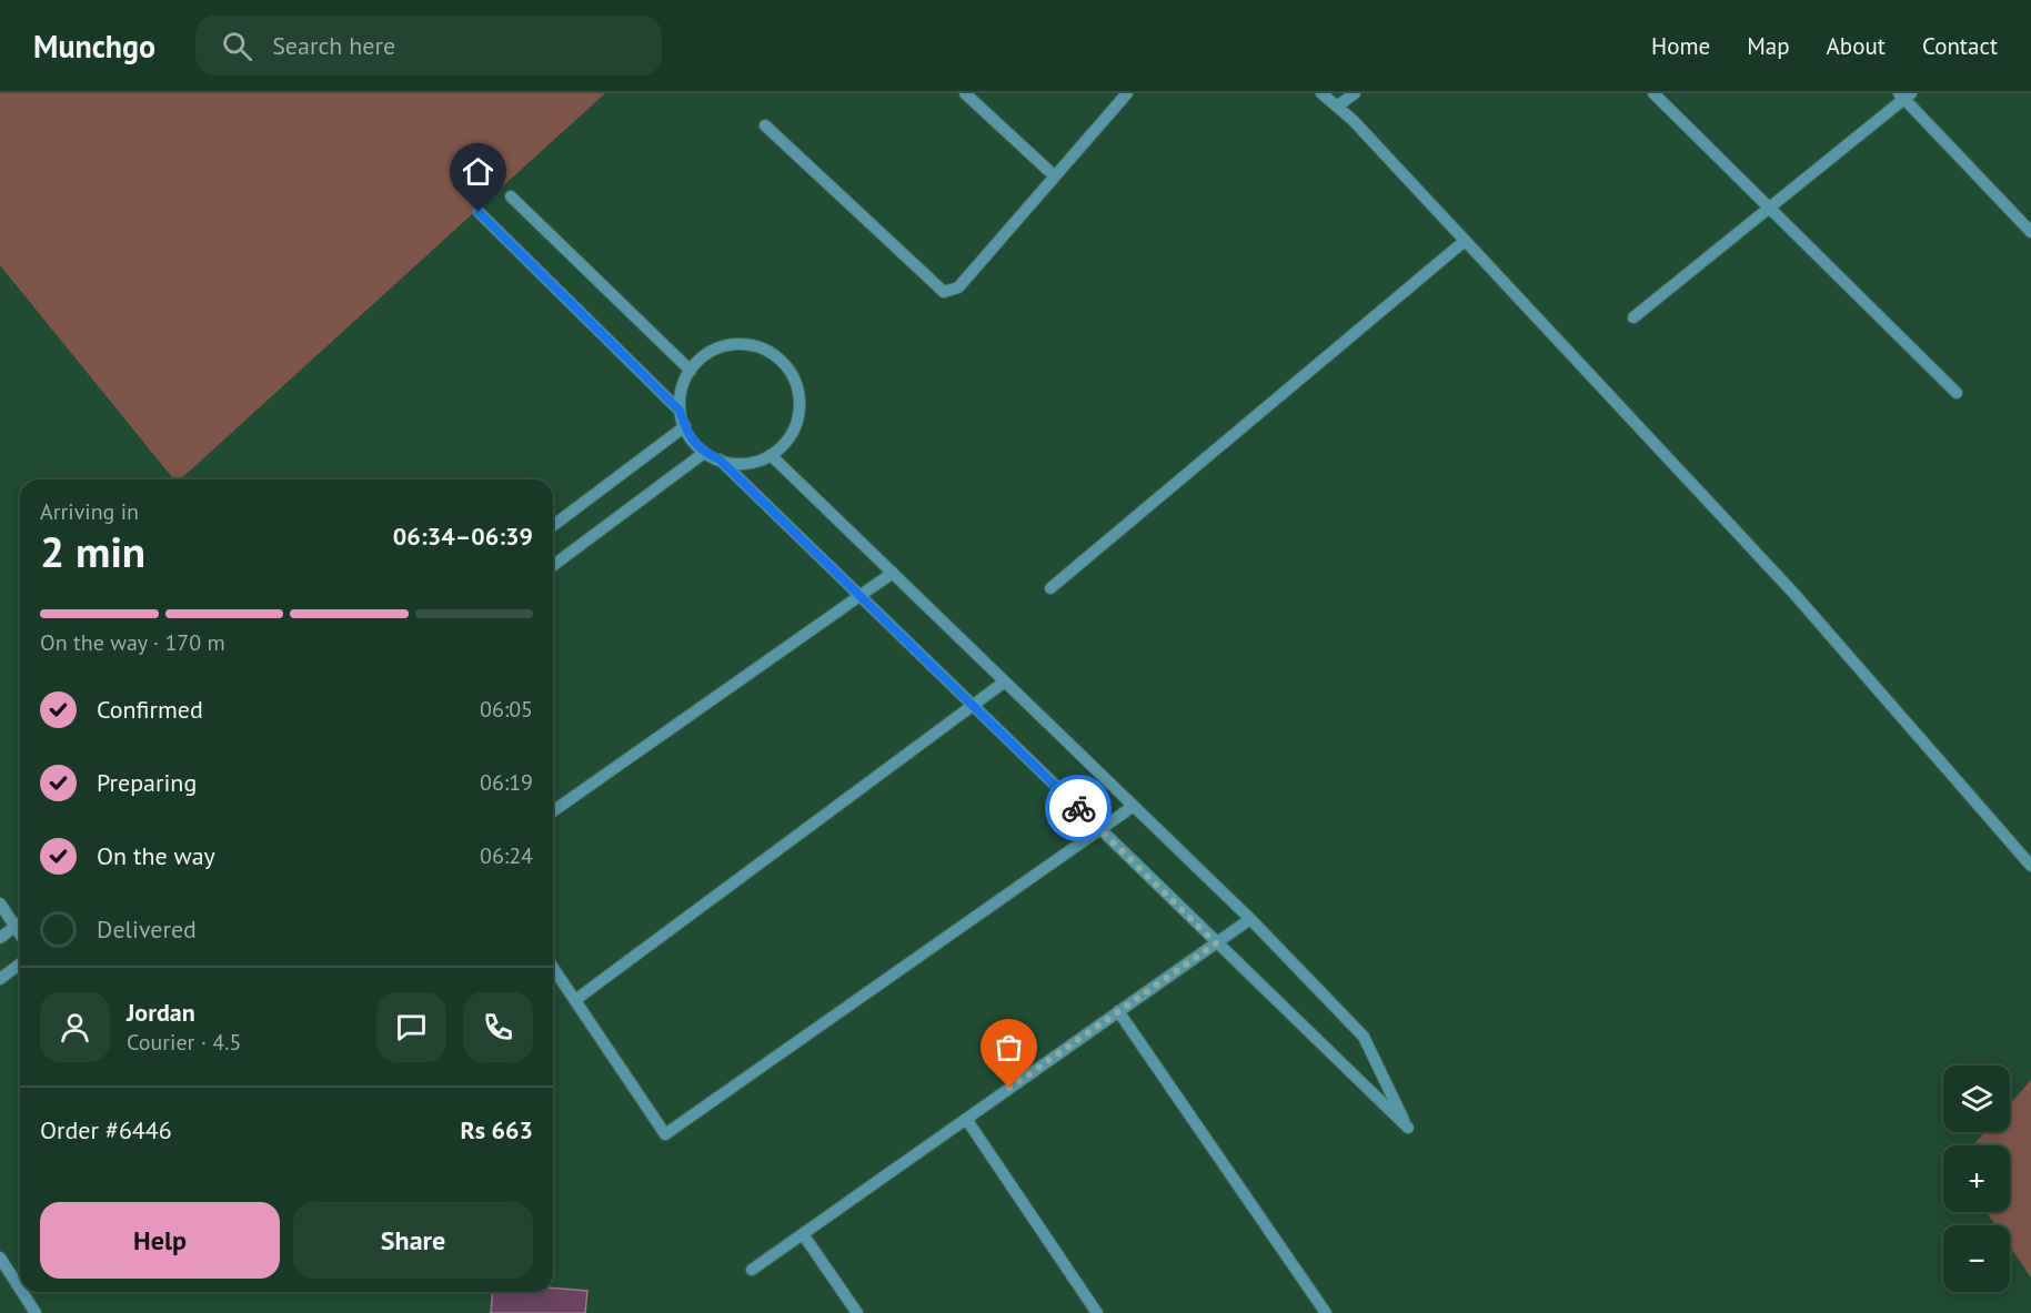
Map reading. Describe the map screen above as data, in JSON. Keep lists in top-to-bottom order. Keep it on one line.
{"page":{"header":"Munchgo","search":"Search here","nav":["Home","Map","About","Contact"],"heading":["2 min","Arriving in","06:34–06:39"],"panel":["Jordan","Courier · 4.5","Order #6446","Rs 663"],"bar":"On the way · 170 m","list":[["Confirmed","06:05"],["Preparing","06:19"],["On the way","06:24"],"Delivered"],"map_buttons":["+","−"],"buttons":["Help","Share"]}}
